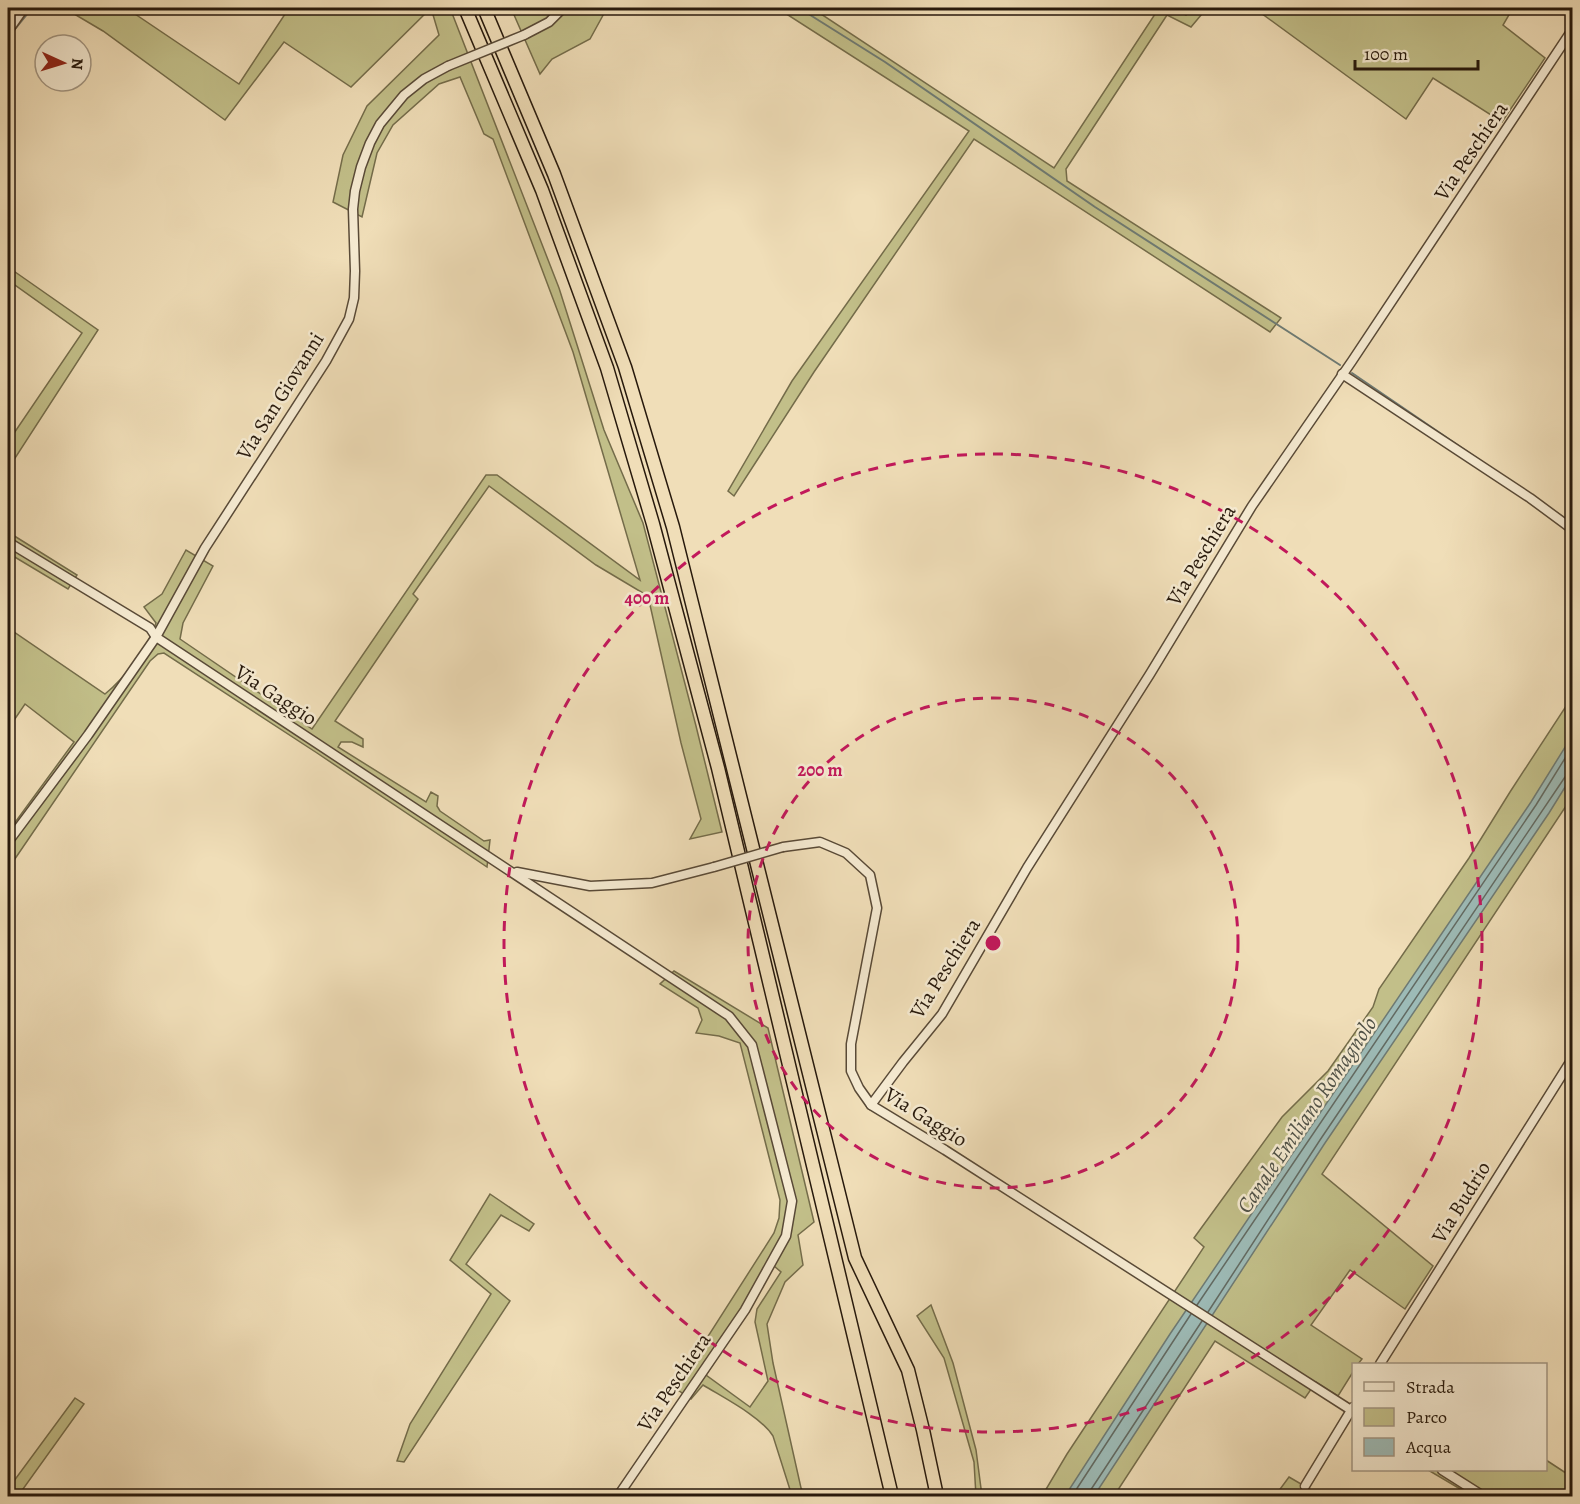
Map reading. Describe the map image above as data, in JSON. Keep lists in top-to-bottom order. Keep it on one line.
{"streets":{"street":["Via Peschiera","Via San Giovanni","Via Gaggio","Via Budrio"]},"crossings":[["Via Peschiera","Via Gaggio"],["Via San Giovanni","Via Gaggio"]],"water":["Canale Emiliano Romagnolo"],"legend":["Strada","Parco","Acqua"],"scale_bar":"100 m","north":"right","rings":["400 m","200 m"]}
